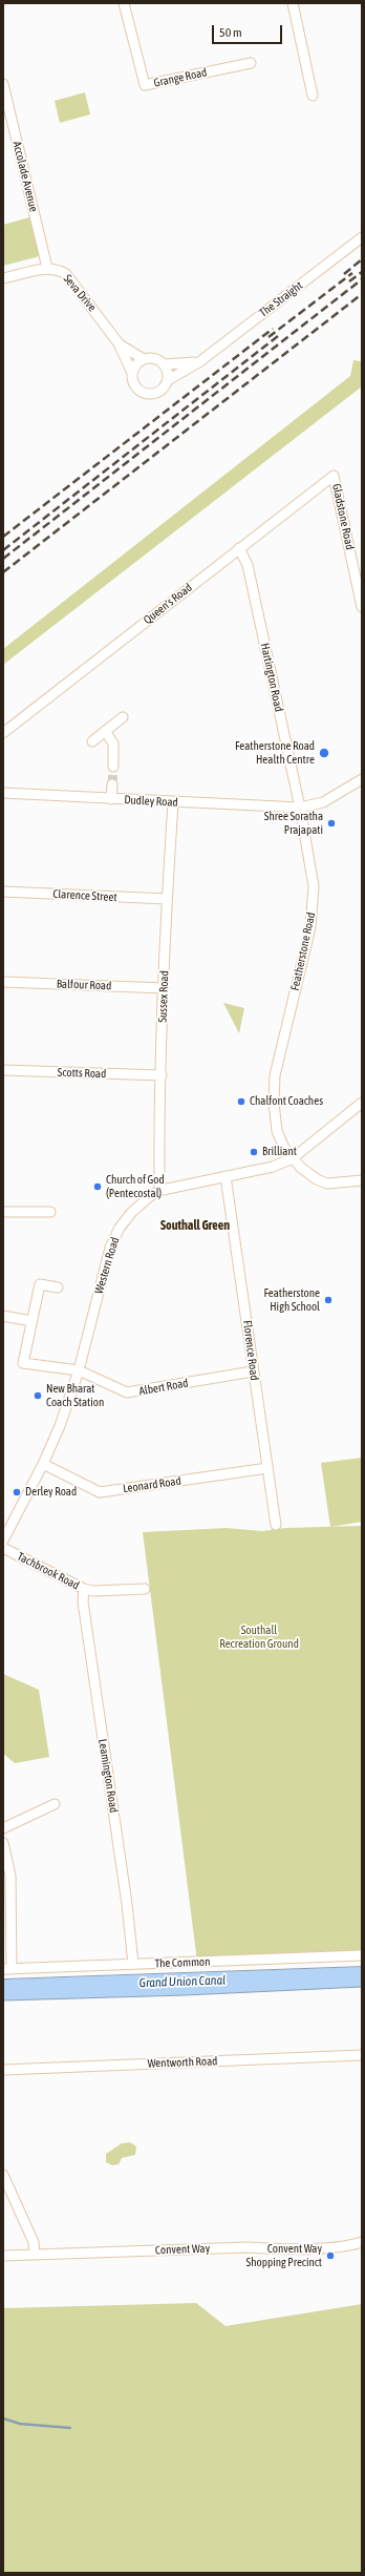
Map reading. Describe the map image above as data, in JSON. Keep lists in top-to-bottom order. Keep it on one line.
{"streets":{"street":["Grange Road","Accolade Avenue","Seva Drive","The Straight","Gladstone Road","Queen's Road","Hartington Road","Dudley Road","Clarence Street","Featherstone Road","Balfour Road","Sussex Road","Scotts Road","Western Road","Florence Road","Albert Road","Leonard Road","Tachbrook Road","Leamington Road","The Common","Wentworth Road","Convent Way"]},"crossings":[["Accolade Avenue","Seva Drive"],["Seva Drive","The Straight"],["Gladstone Road","Queen's Road"],["Queen's Road","Hartington Road"],["Hartington Road","Dudley Road"],["Hartington Road","Featherstone Road"],["Dudley Road","Featherstone Road"],["Dudley Road","Sussex Road"],["Clarence Street","Sussex Road"],["Featherstone Road","Western Road"],["Balfour Road","Sussex Road"],["Sussex Road","Scotts Road"],["Sussex Road","Western Road"],["Western Road","Florence Road"],["Western Road","Albert Road"],["Western Road","Leonard Road"],["Florence Road","Albert Road"],["Florence Road","Leonard Road"],["Tachbrook Road","Leamington Road"],["Leamington Road","The Common"]],"districts":["Southall Green"],"water":["Grand Union Canal"],"parks":["Southall Recreation Ground"],"places":["Featherstone Road Health Centre","Shree Soratha Prajapati","Chalfont Coaches","Brilliant","Church of God (Pentecostal)","Featherstone High School","New Bharat Coach Station","Derley Road","Convent Way Shopping Precinct"],"scale_bar":"50 m"}
